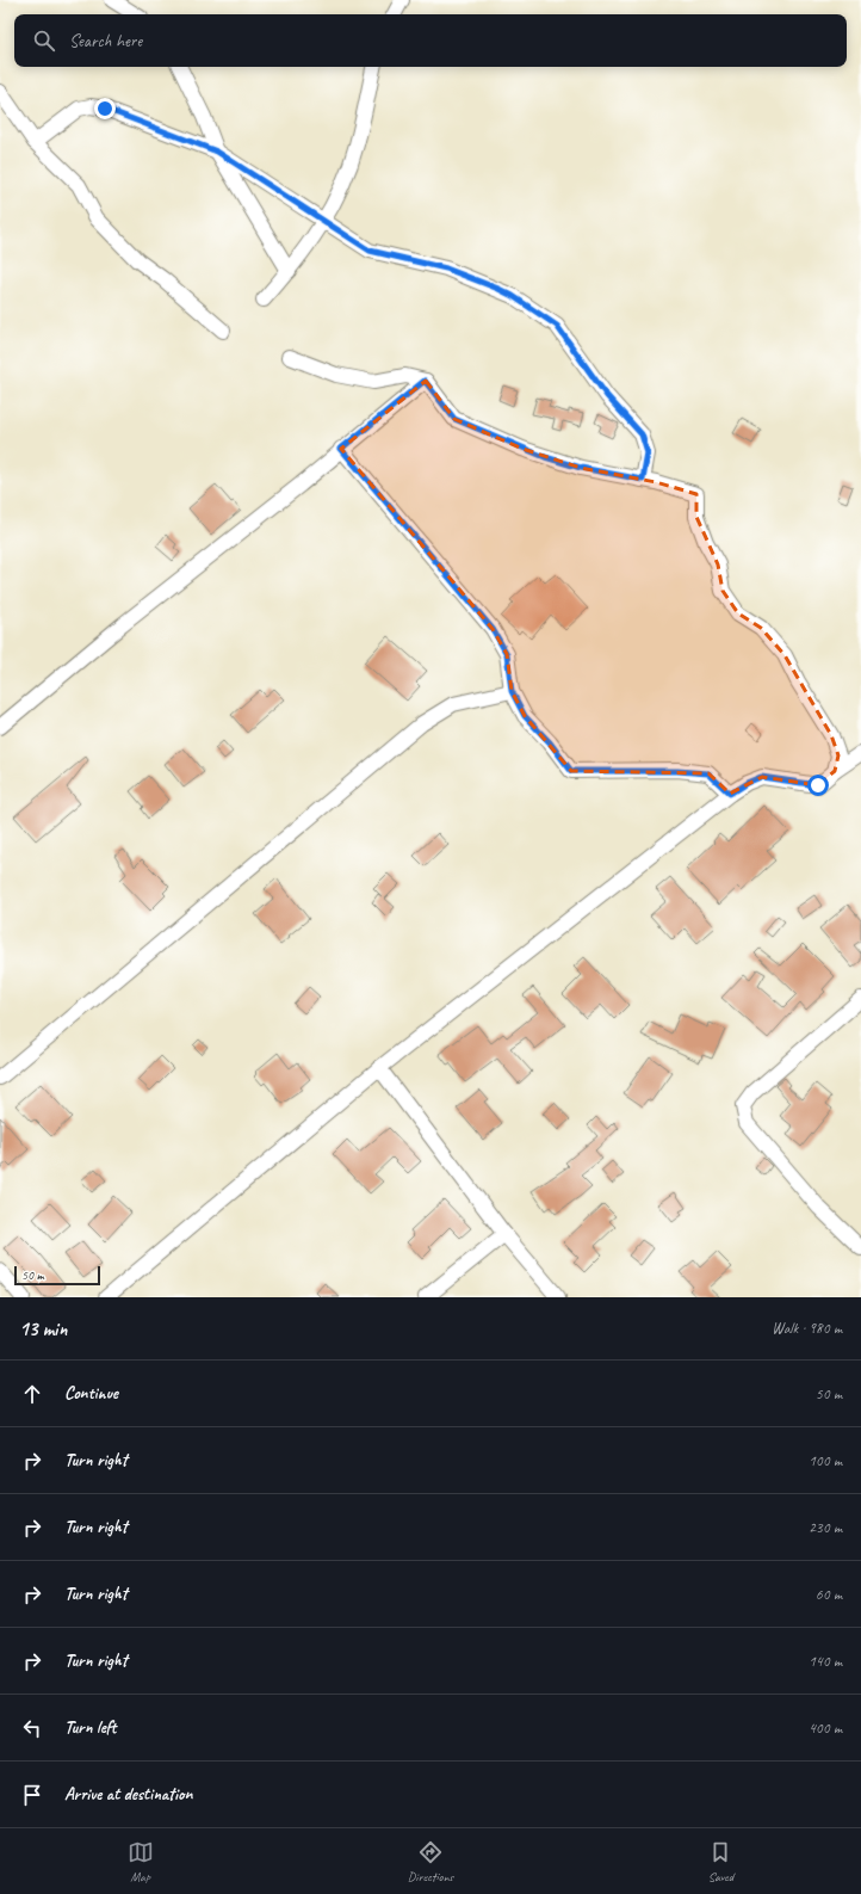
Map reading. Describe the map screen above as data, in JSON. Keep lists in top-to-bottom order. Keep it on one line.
{"scale_bar":"50 m","page":{"search":"Search here","scale":"50 m","heading":["13 min","Walk · 980 m"],"list":[["Continue","50 m"],["Turn right","100 m"],["Turn right","230 m"],["Turn right","60 m"],["Turn right","140 m"],["Turn left","400 m"],"Arrive at destination"],"nav":["Map","Directions","Saved"]}}
